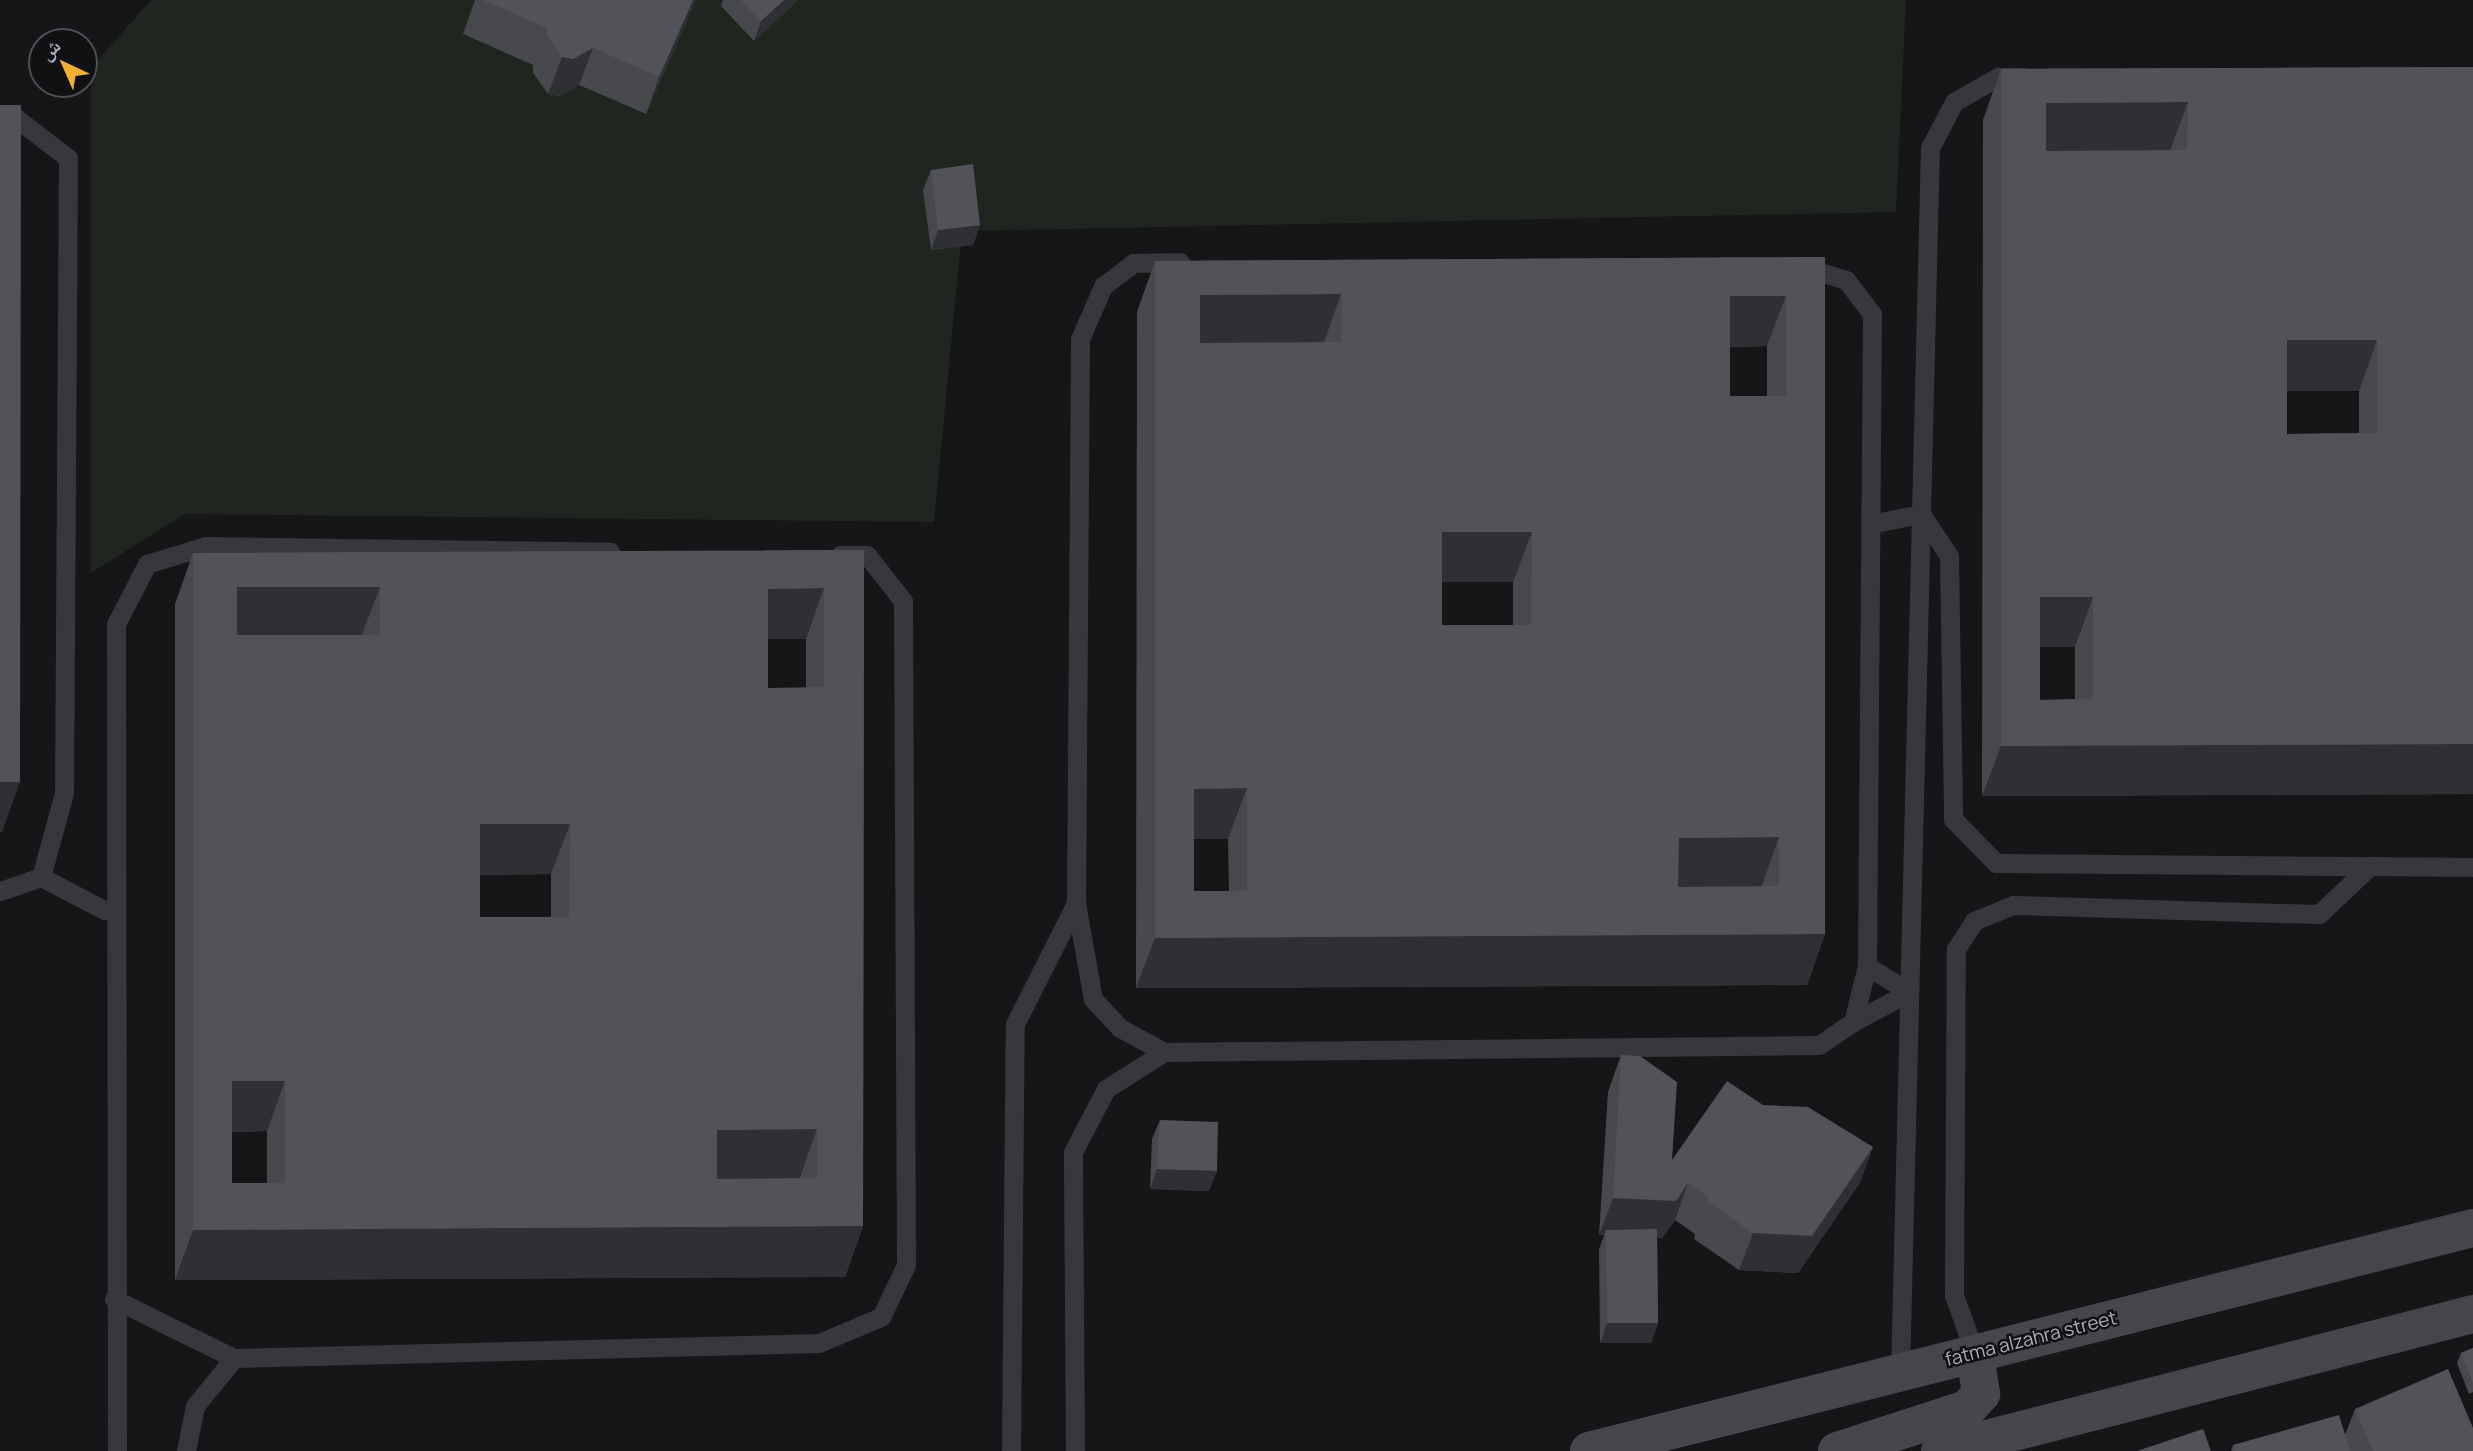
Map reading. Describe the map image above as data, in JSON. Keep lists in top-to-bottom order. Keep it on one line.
{"streets":{"street":["fatma alzahra street"]},"north":"top left"}
